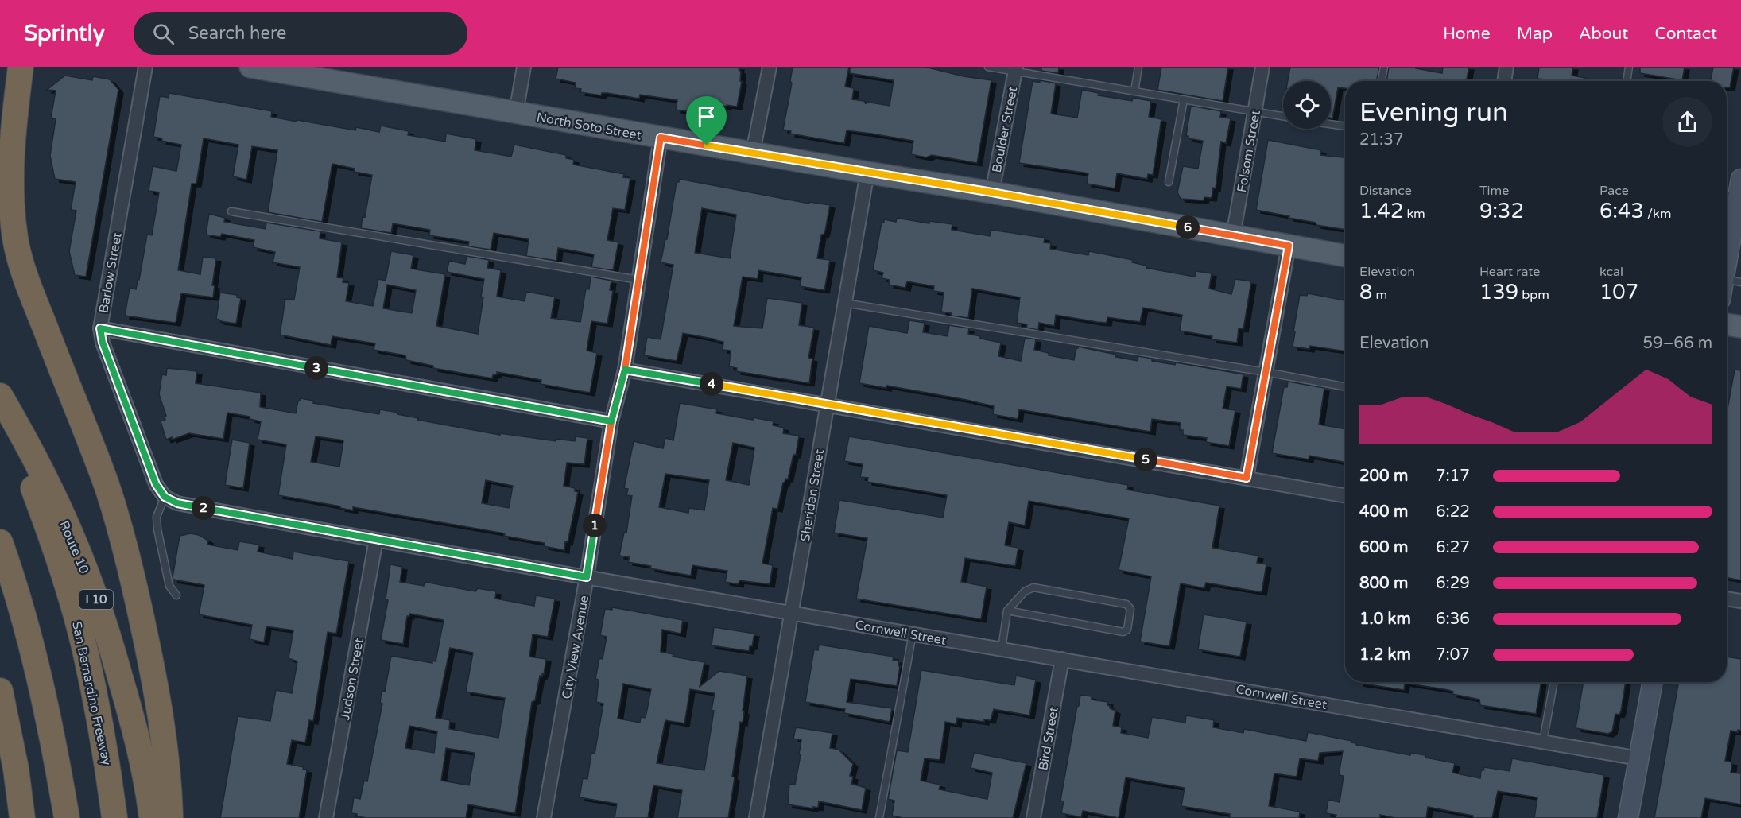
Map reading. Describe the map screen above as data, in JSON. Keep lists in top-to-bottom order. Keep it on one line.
{"streets":{"highway":["Route 10","I 10","San Bernardino Freeway"],"main road":["North Soto Street"],"street":["Boulder Street","Folsom Street","Barlow Street","Sheridan Street","Cornwell Street","City View Avenue","Judson Street","Bird Street"]},"crossings":[["North Soto Street","Boulder Street"],["North Soto Street","Folsom Street"],["North Soto Street","Sheridan Street"],["North Soto Street","City View Avenue"],["Barlow Street","Cornwell Street"],["Sheridan Street","Cornwell Street"],["Cornwell Street","City View Avenue"],["Cornwell Street","Judson Street"],["Cornwell Street","Bird Street"]],"page":{"header":"Sprintly","search":"Search here","nav":["Home","Map","About","Contact"],"heading":["Evening run","21:37"],"stats":[["Distance","1.42 km"],["Time","9:32"],["Pace","6:43 /km"],["Elevation","8 m"],["Heart rate","139 bpm"],["kcal","107"]],"pins":["6","3","4","5","2","1"],"chart":["Elevation","59–66 m"],"list":[{"name":"200 m","note":"7:17"},{"name":"400 m","note":"6:22"},{"name":"600 m","note":"6:27"},{"name":"800 m","note":"6:29"},{"name":"1.0 km","note":"6:36"},{"name":"1.2 km","note":"7:07"}]}}
